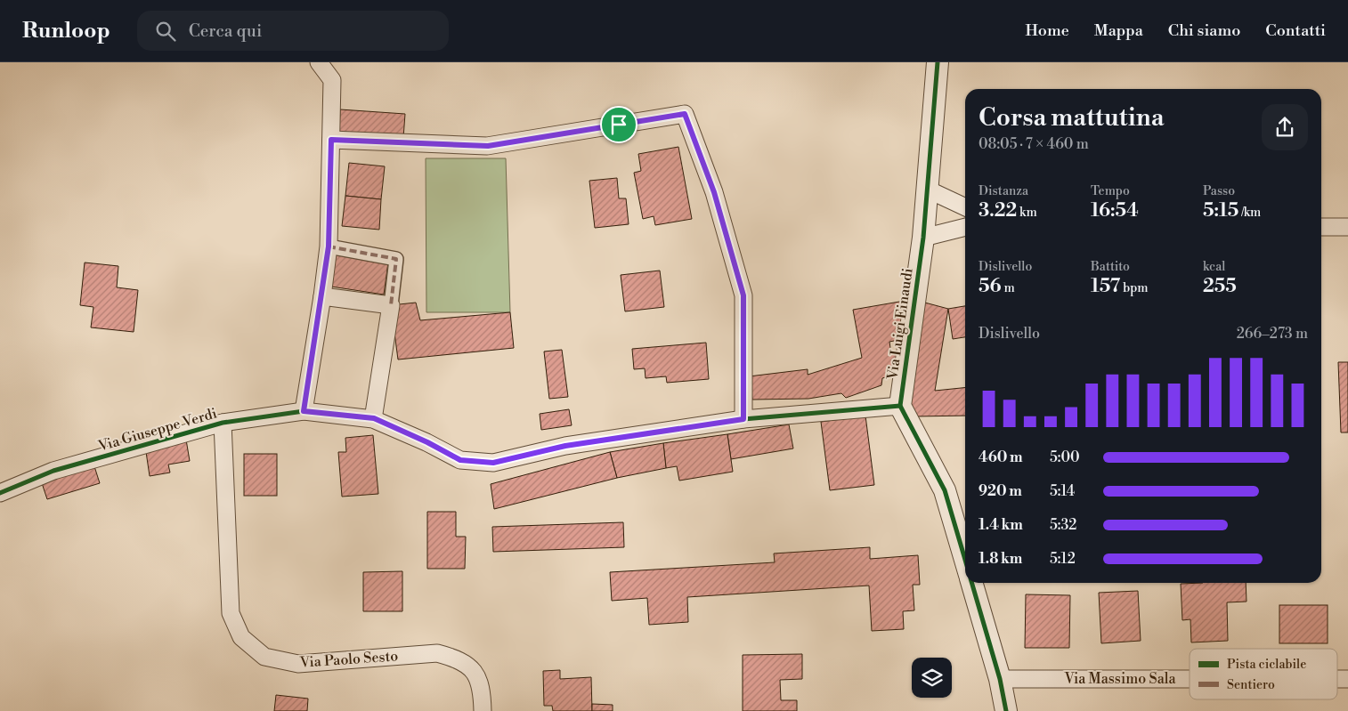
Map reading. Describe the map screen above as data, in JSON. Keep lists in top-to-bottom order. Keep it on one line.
{"streets":{"street":["Via Luigi Einaudi","Via Giuseppe Verdi","Via Paolo Sesto","Via Massimo Sala"]},"crossings":[["Via Luigi Einaudi","Via Giuseppe Verdi"],["Via Giuseppe Verdi","Via Paolo Sesto"]],"legend":["Pista ciclabile","Sentiero"],"page":{"header":"Runloop","search":"Cerca qui","nav":["Home","Mappa","Chi siamo","Contatti"],"heading":["Corsa mattutina","08:05 · 7 × 460 m"],"stats":[["Distanza","3.22 km"],["Tempo","16:54"],["Passo","5:15 /km"],["Dislivello","56 m"],["Battito","157 bpm"],["kcal","255"]],"chart":["Dislivello","266–273 m"],"list":[{"name":"460 m","note":"5:00"},{"name":"920 m","note":"5:14"},{"name":"1.4 km","note":"5:32"},{"name":"1.8 km","note":"5:12"}]}}
